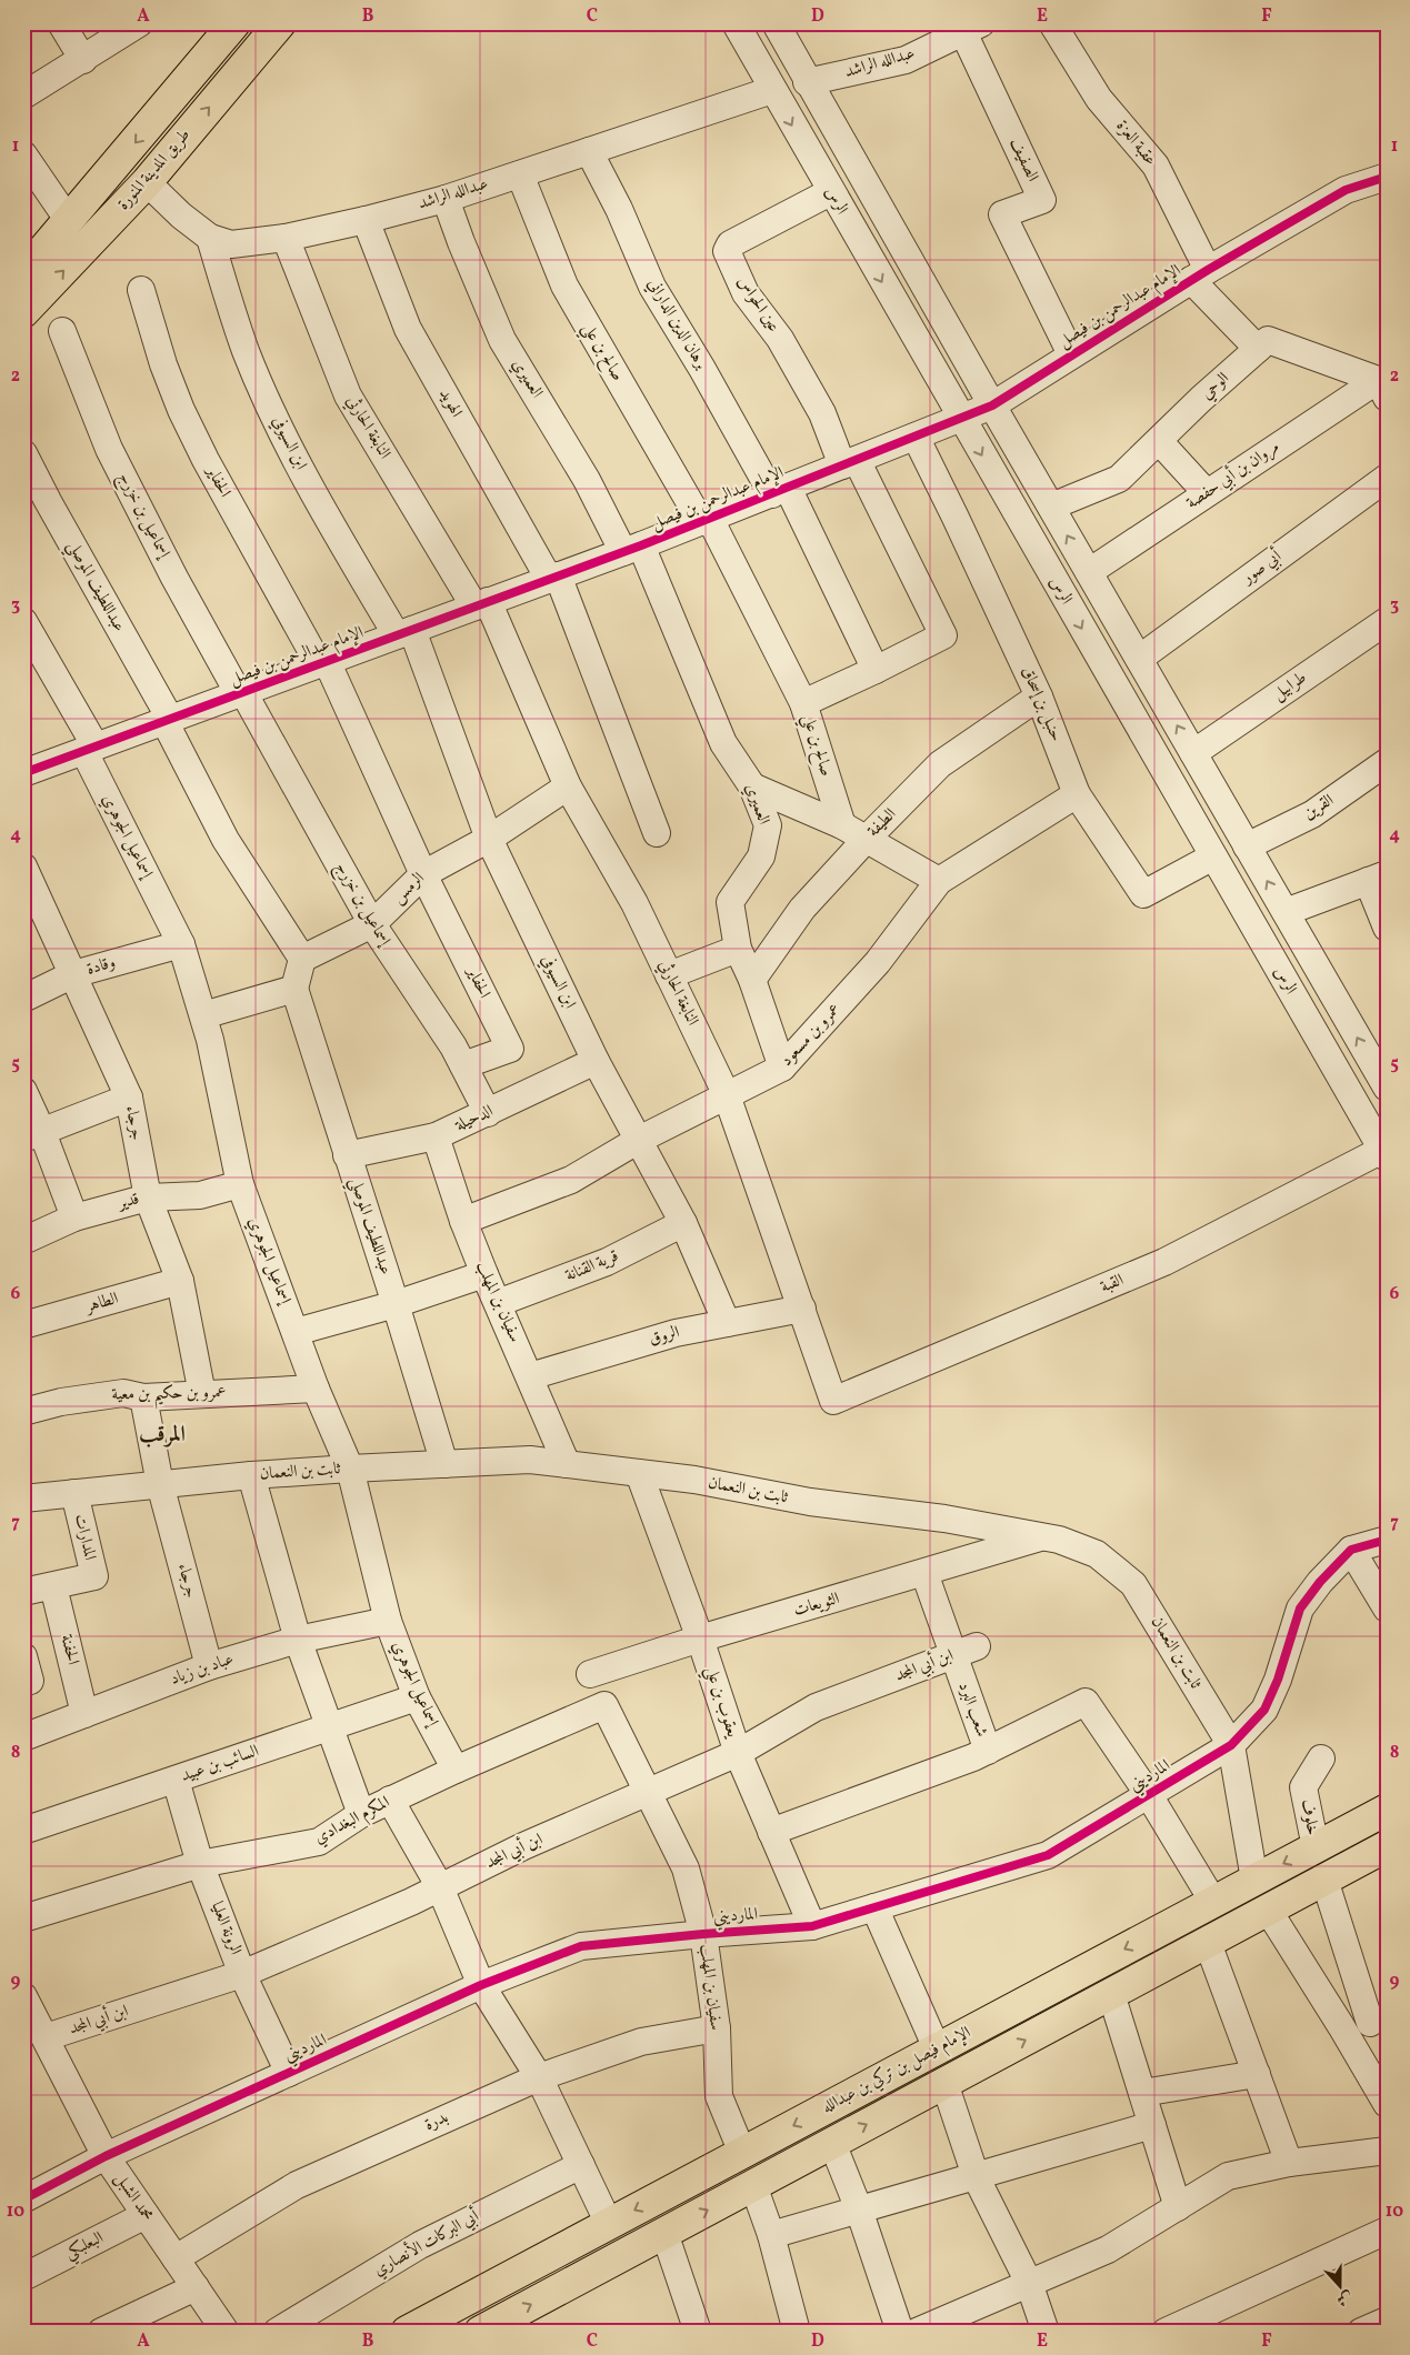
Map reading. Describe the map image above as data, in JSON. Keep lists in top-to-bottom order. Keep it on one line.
{"streets":{"main road":["طريق المدينة المنورة","الإمام فيصل بن تركي بن عبدالله"],"street":["عبدالله الراشد","عقبة العزة","الصفيف","الرس","عين الحواس","الإمام عبدالرحمن بن فيصل","برهان الدين الداراني","صالح بن علي","العميري","الوحي","الهويد","النابغة الحارثي","ابن السيوفي","مروان بن أبي حفصة","الحفاير","إسماعيل بن خزرج","أبي صور","عبداللطيف الموصلي","طرابيل","حنبل بن إسحاق","القرين","الطيفة","إسماعيل الجوهري","الرمس","وقادة","عمرو بن مسعود","الدحيلة","جرجاء","قدير","قرية القنانة","القبة","سفيان بن المهلب","الطاهر","الروق","عمرو بن حكيم بن معية","ثابت بن النعمان","المدارات","الثويعات","الحفنة","ابن أبي المجد","عباد بن زياد","يعقوب بن علي","شعب البرد","السائب بن عبيد","المارديني","خلوف","المكرم البغدادي","الرونة العليا","بدرة","محمد الشبل","أبي البركات الأنصاري","البعلبكي"]},"crossings":[["عبدالله الراشد","الصفيف"],["عبدالله الراشد","طريق المدينة المنورة"],["عبدالله الراشد","الرس"],["عبدالله الراشد","برهان الدين الداراني"],["عبدالله الراشد","صالح بن علي"],["عبدالله الراشد","العميري"],["عبدالله الراشد","الهويد"],["عبدالله الراشد","النابغة الحارثي"],["عبدالله الراشد","ابن السيوفي"],["عقبة العزة","الإمام عبدالرحمن بن فيصل"],["عقبة العزة","الوحي"],["الصفيف","الإمام عبدالرحمن بن فيصل"],["الرس","عين الحواس"],["الرس","الإمام عبدالرحمن بن فيصل"],["الرس","الوحي"],["الرس","مروان بن أبي حفصة"],["الرس","أبي صور"],["الرس","طرابيل"],["الرس","حنبل بن إسحاق"],["الرس","القرين"],["الرس","القبة"],["عين الحواس","الإمام عبدالرحمن بن فيصل"],["عين الحواس","برهان الدين الداراني"],["عين الحواس","صالح بن علي"],["الإمام عبدالرحمن بن فيصل","برهان الدين الداراني"],["الإمام عبدالرحمن بن فيصل","صالح بن علي"],["الإمام عبدالرحمن بن فيصل","العميري"],["الإمام عبدالرحمن بن فيصل","الهويد"],["الإمام عبدالرحمن بن فيصل","النابغة الحارثي"],["الإمام عبدالرحمن بن فيصل","ابن السيوفي"],["الإمام عبدالرحمن بن فيصل","الحفاير"],["الإمام عبدالرحمن بن فيصل","إسماعيل بن خزرج"],["الإمام عبدالرحمن بن فيصل","عبداللطيف الموصلي"],["الإمام عبدالرحمن بن فيصل","حنبل بن إسحاق"],["الإمام عبدالرحمن بن فيصل","إسماعيل الجوهري"],["العميري","الطيفة"],["العميري","عمرو بن مسعود"],["النابغة الحارثي","الرمس"],["النابغة الحارثي","عمرو بن مسعود"],["النابغة الحارثي","القبة"],["النابغة الحارثي","الروق"],["ابن السيوفي","الرمس"],["ابن السيوفي","عمرو بن مسعود"],["ابن السيوفي","الدحيلة"],["ابن السيوفي","قرية القنانة"],["ابن السيوفي","الروق"],["الحفاير","إسماعيل بن خزرج"],["الحفاير","الرمس"],["إسماعيل بن خزرج","الرمس"],["إسماعيل بن خزرج","الدحيلة"],["عبداللطيف الموصلي","الرمس"],["عبداللطيف الموصلي","الدحيلة"],["عبداللطيف الموصلي","ثابت بن النعمان"],["حنبل بن إسحاق","الطيفة"],["حنبل بن إسحاق","عمرو بن مسعود"],["إسماعيل الجوهري","وقادة"],["إسماعيل الجوهري","قدير"],["إسماعيل الجوهري","عمرو بن حكيم بن معية"],["إسماعيل الجوهري","ثابت بن النعمان"],["إسماعيل الجوهري","عباد بن زياد"],["إسماعيل الجوهري","السائب بن عبيد"],["إسماعيل الجوهري","المكرم البغدادي"],["وقادة","جرجاء"],["عمرو بن مسعود","سفيان بن المهلب"],["الدحيلة","سفيان بن المهلب"],["جرجاء","قدير"],["جرجاء","الطاهر"],["جرجاء","عمرو بن حكيم بن معية"],["جرجاء","ثابت بن النعمان"],["جرجاء","عباد بن زياد"],["قرية القنانة","سفيان بن المهلب"],["سفيان بن المهلب","الروق"],["سفيان بن المهلب","ثابت بن النعمان"],["سفيان بن المهلب","ابن أبي المجد"],["سفيان بن المهلب","المارديني"],["سفيان بن المهلب","المكرم البغدادي"],["سفيان بن المهلب","الإمام فيصل بن تركي بن عبدالله"],["سفيان بن المهلب","بدرة"],["ثابت بن النعمان","المدارات"],["ثابت بن النعمان","الثويعات"],["ثابت بن النعمان","يعقوب بن علي"],["ثابت بن النعمان","المارديني"],["ثابت بن النعمان","الإمام فيصل بن تركي بن عبدالله"],["المدارات","الحفنة"],["الثويعات","يعقوب بن علي"],["الثويعات","شعب البرد"],["الحفنة","عباد بن زياد"],["ابن أبي المجد","يعقوب بن علي"],["ابن أبي المجد","شعب البرد"],["ابن أبي المجد","الرونة العليا"],["ابن أبي المجد","محمد الشبل"],["يعقوب بن علي","المارديني"],["السائب بن عبيد","الرونة العليا"],["المارديني","الرونة العليا"],["المارديني","محمد الشبل"],["خلوف","الإمام فيصل بن تركي بن عبدالله"],["المكرم البغدادي","الرونة العليا"],["بدرة","محمد الشبل"],["محمد الشبل","البعلبكي"]],"districts":["المرقب"],"north":"bottom","grid":{"columns":["A","B","C","D","E","F"],"rows":["1","2","3","4","5","6","7","8","9","10"]}}
